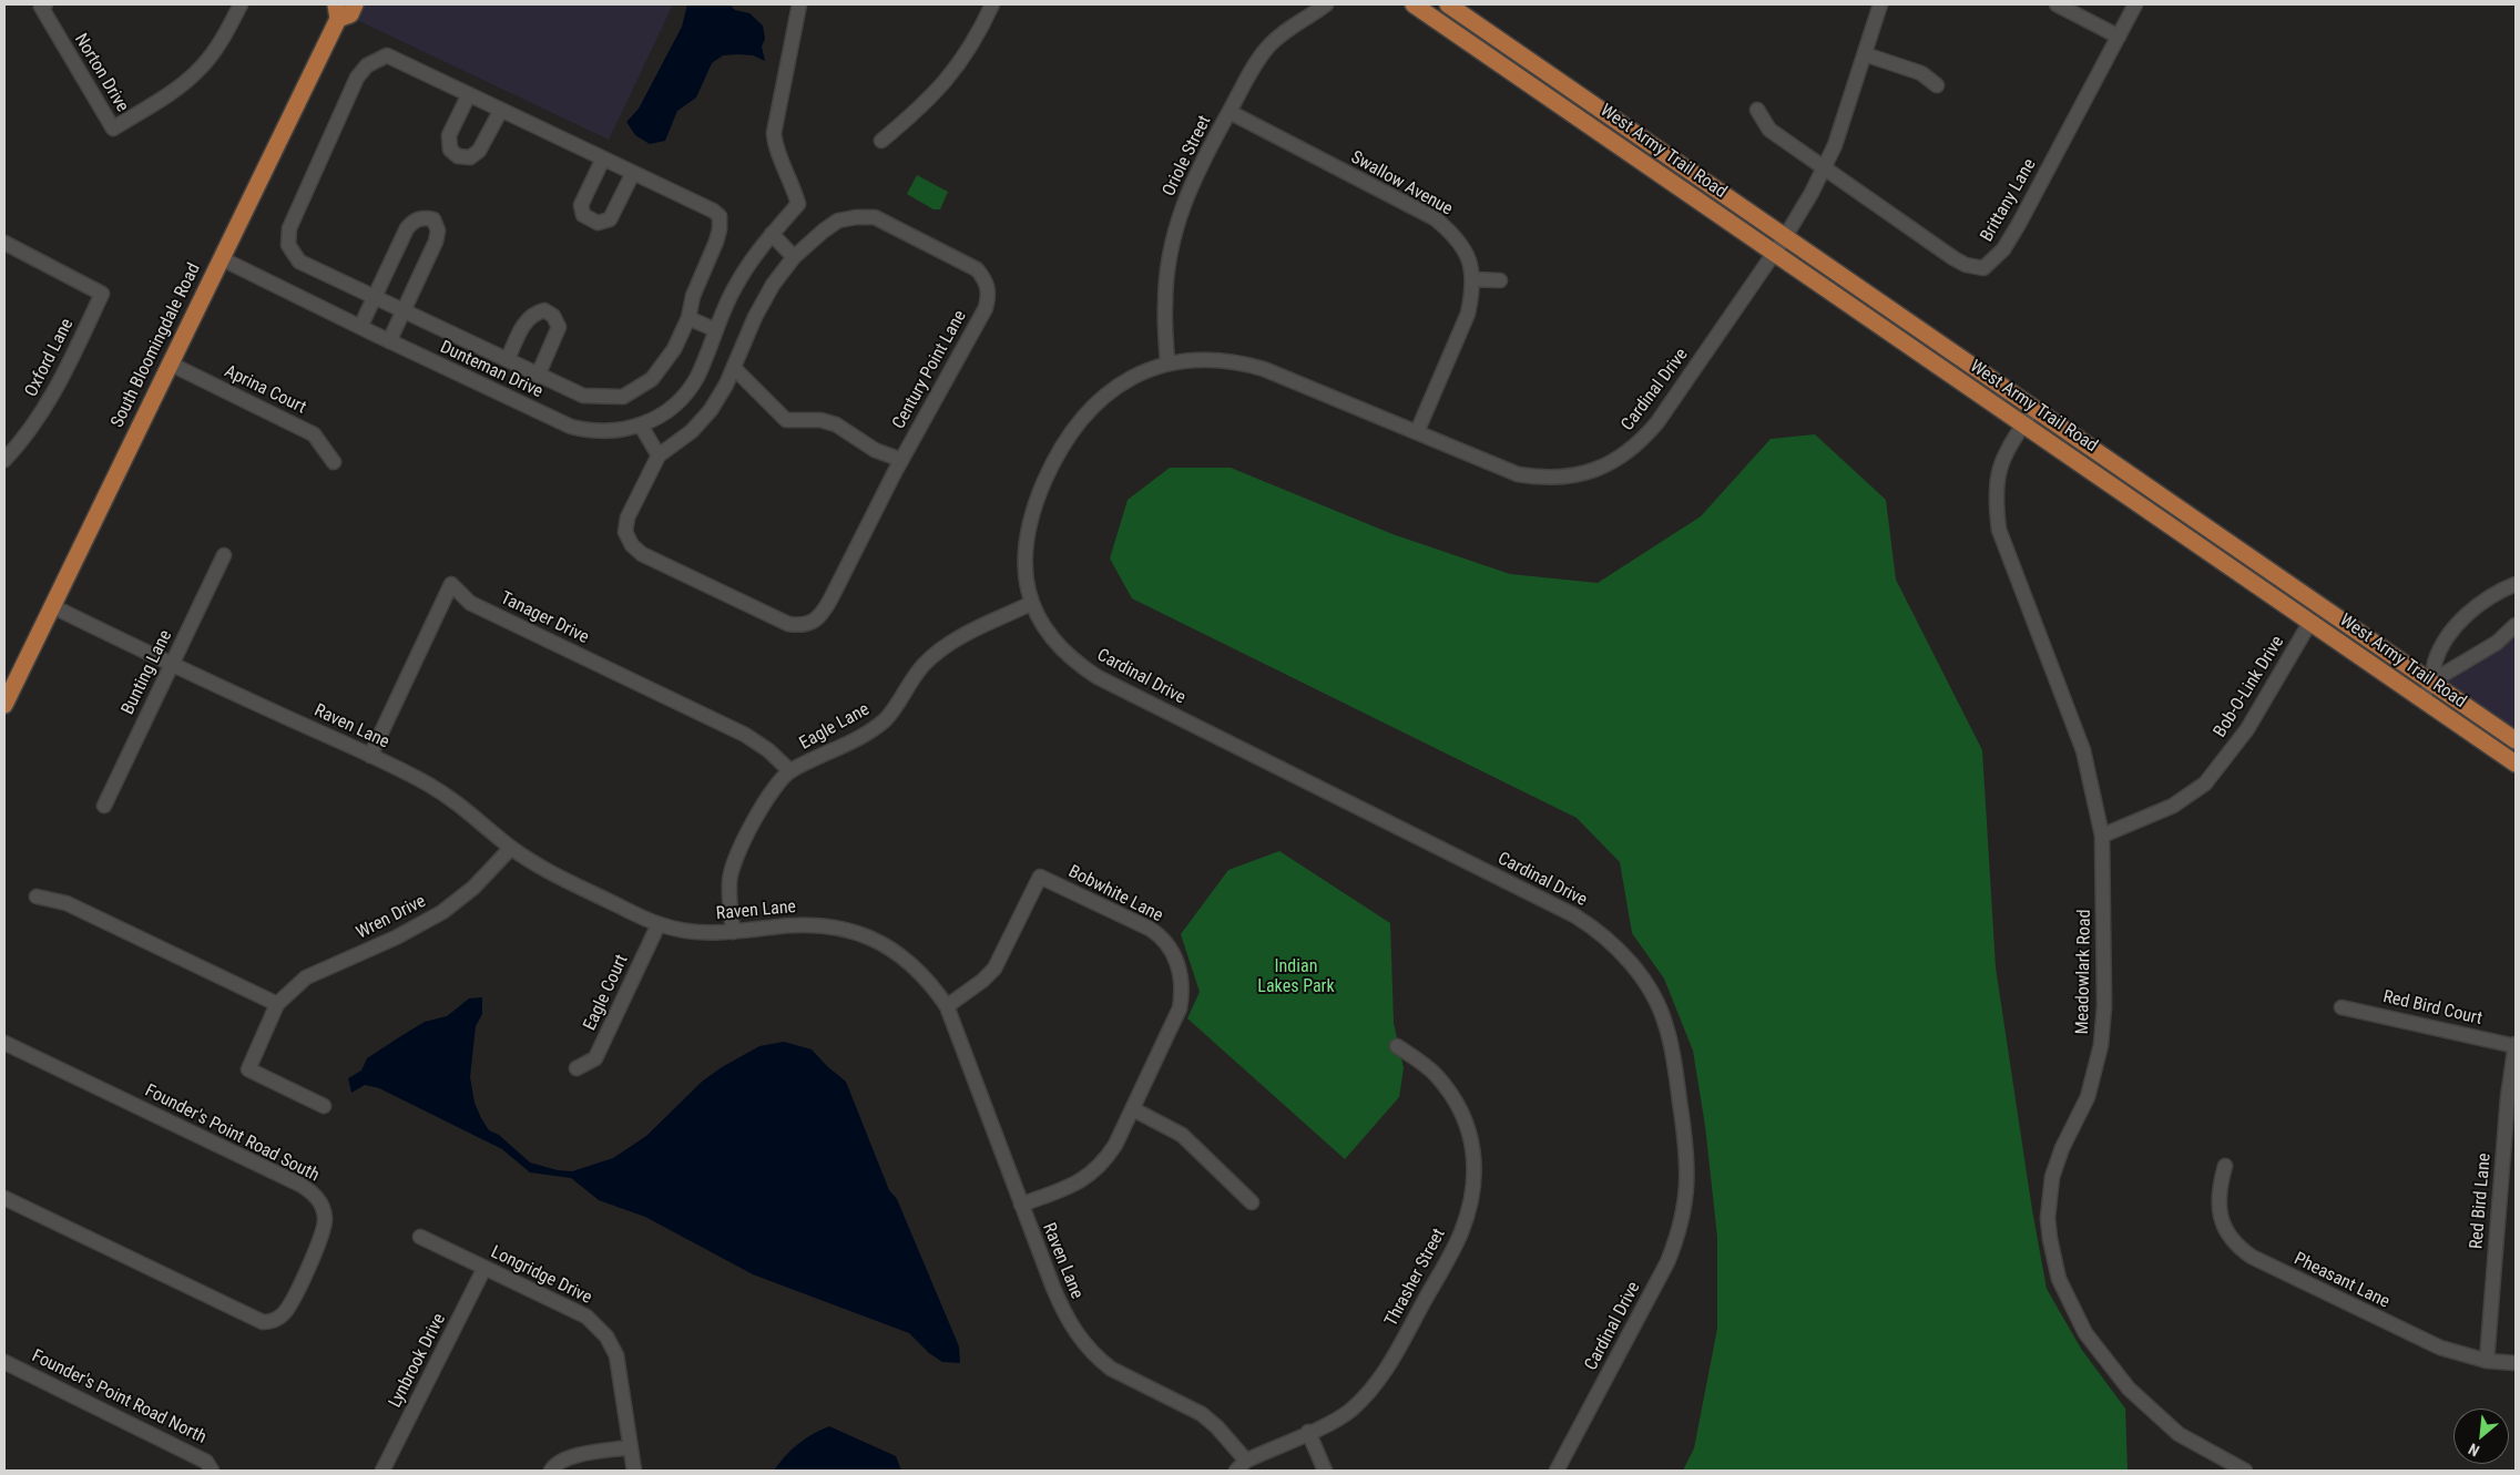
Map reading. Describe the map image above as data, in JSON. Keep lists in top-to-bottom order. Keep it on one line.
{"streets":{"main road":["West Army Trail Road","South Bloomingdale Road"],"street":["Norton Drive","Oriole Street","Swallow Avenue","Brittany Lane","Oxford Lane","Dunteman Drive","Century Point Lane","Aprina Court","Cardinal Drive","Tanager Drive","Bunting Lane","Bob-O-Link Drive","Raven Lane","Eagle Lane","Bobwhite Lane","Wren Drive","Meadowlark Road","Eagle Court","Red Bird Court","Founder's Point Road South","Red Bird Lane","Longridge Drive","Thrasher Street","Pheasant Lane","Lynbrook Drive","Founder's Point Road North"]},"crossings":[["West Army Trail Road","Cardinal Drive"],["West Army Trail Road","Bob-O-Link Drive"],["West Army Trail Road","Meadowlark Road"],["Oriole Street","Swallow Avenue"],["Oriole Street","Cardinal Drive"],["Swallow Avenue","Cardinal Drive"],["Brittany Lane","Cardinal Drive"],["South Bloomingdale Road","Dunteman Drive"],["South Bloomingdale Road","Aprina Court"],["South Bloomingdale Road","Raven Lane"],["Cardinal Drive","Eagle Lane"],["Tanager Drive","Raven Lane"],["Tanager Drive","Eagle Lane"],["Bunting Lane","Raven Lane"],["Bob-O-Link Drive","Meadowlark Road"],["Raven Lane","Eagle Lane"],["Raven Lane","Bobwhite Lane"],["Raven Lane","Wren Drive"],["Raven Lane","Eagle Court"],["Raven Lane","Thrasher Street"],["Red Bird Court","Red Bird Lane"],["Red Bird Lane","Pheasant Lane"],["Longridge Drive","Lynbrook Drive"]],"parks":["Indian Lakes Park"],"north":"bottom left"}
